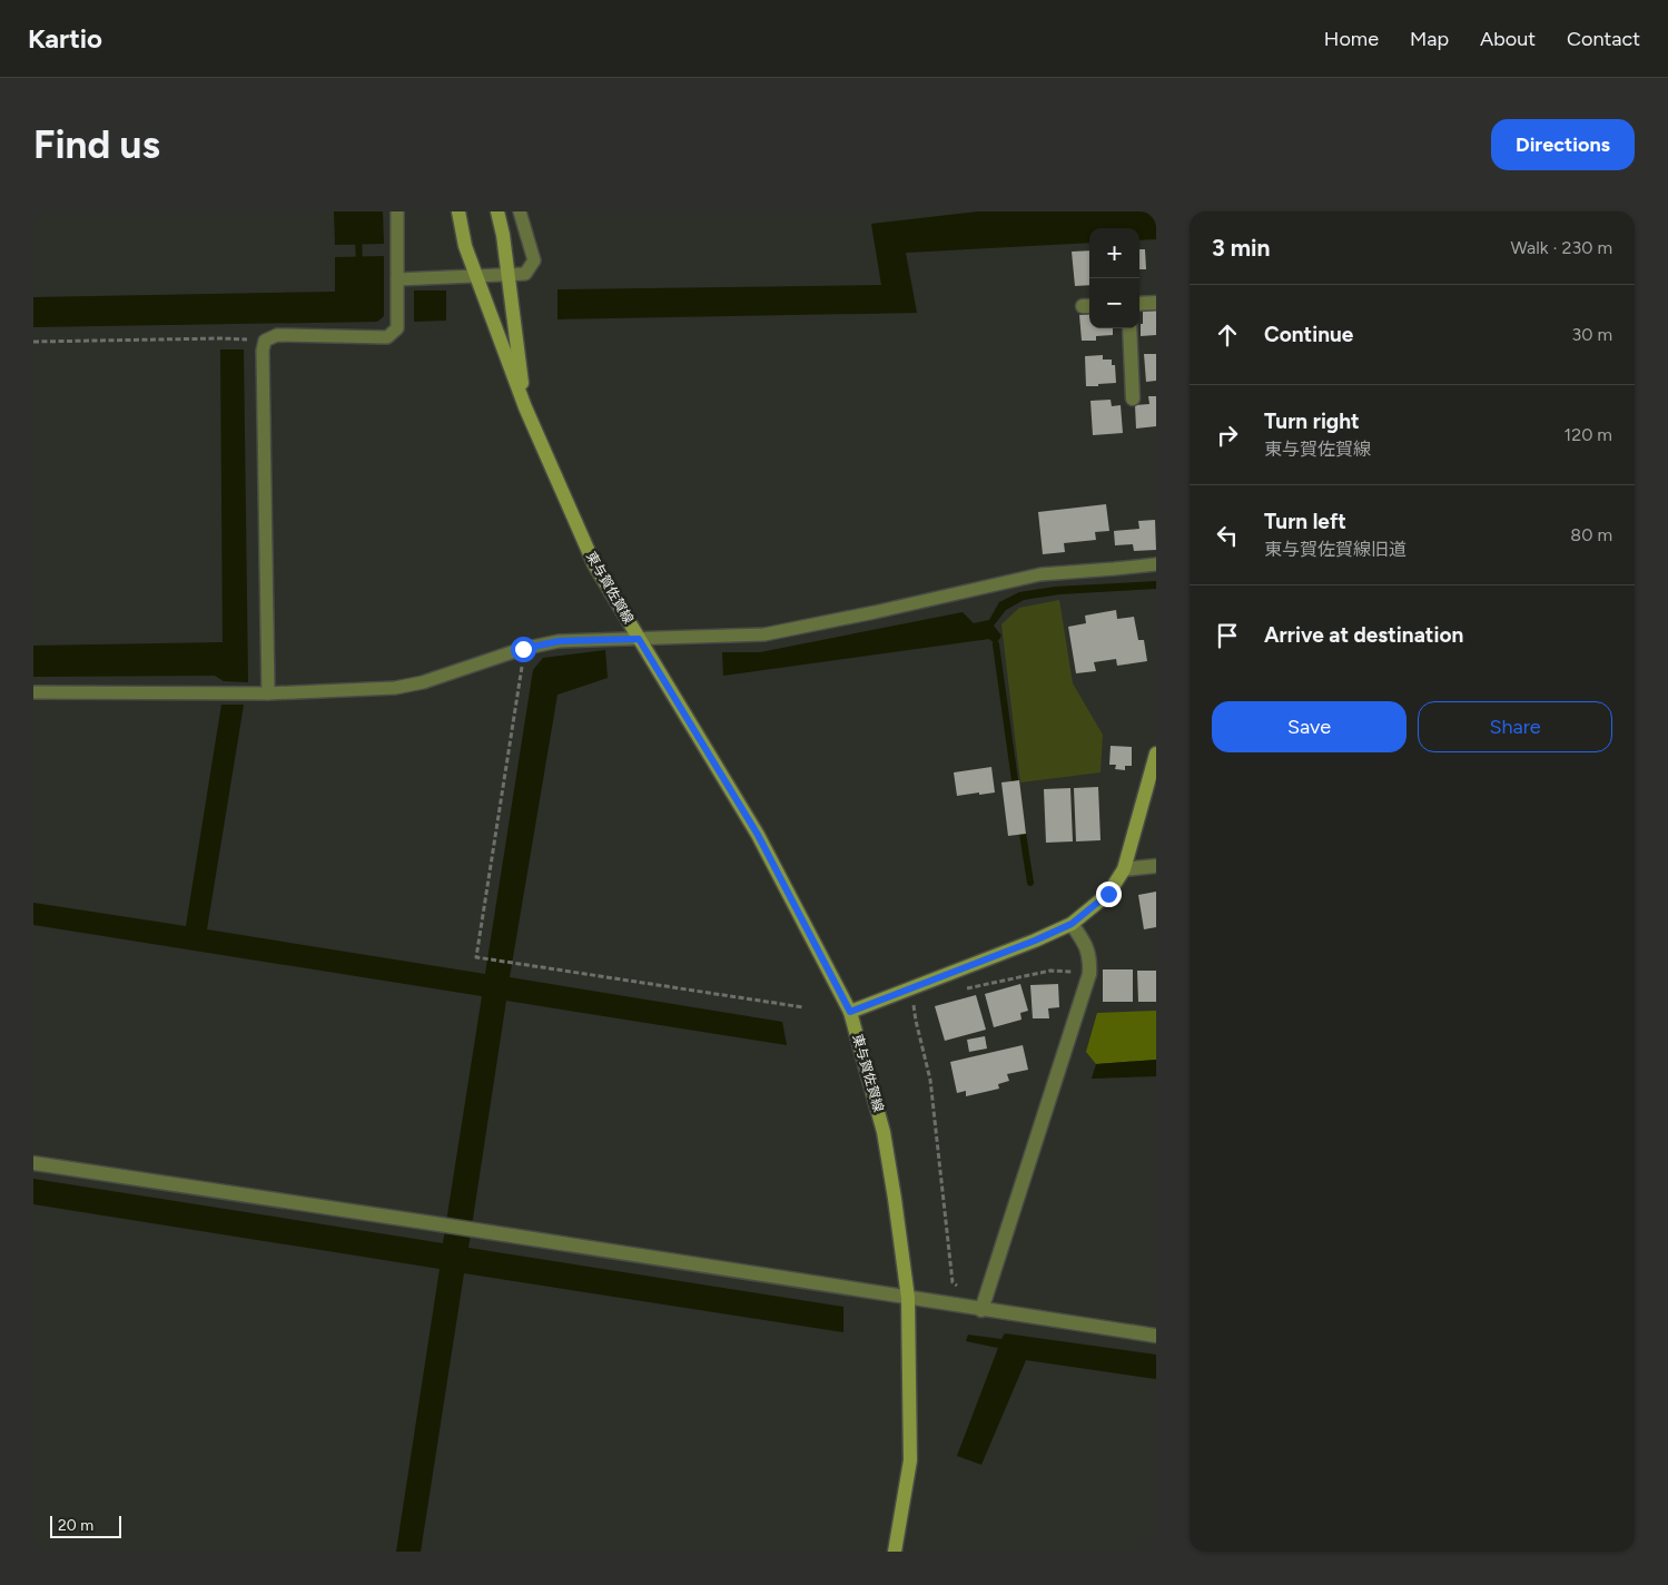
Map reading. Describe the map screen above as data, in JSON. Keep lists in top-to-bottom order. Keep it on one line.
{"streets":{"main road":["東与賀佐賀線"]},"scale_bar":"20 m","page":{"header":"Kartio","nav":["Home","Map","About","Contact"],"buttons":["Directions",["Save","Share"]],"title":"Find us","heading":["3 min","Walk · 230 m"],"map_buttons":["+","−"],"list":[["Continue","30 m"],["Turn right","東与賀佐賀線","120 m"],["Turn left","東与賀佐賀線旧道","80 m"],"Arrive at destination"],"scale":"20 m"}}
